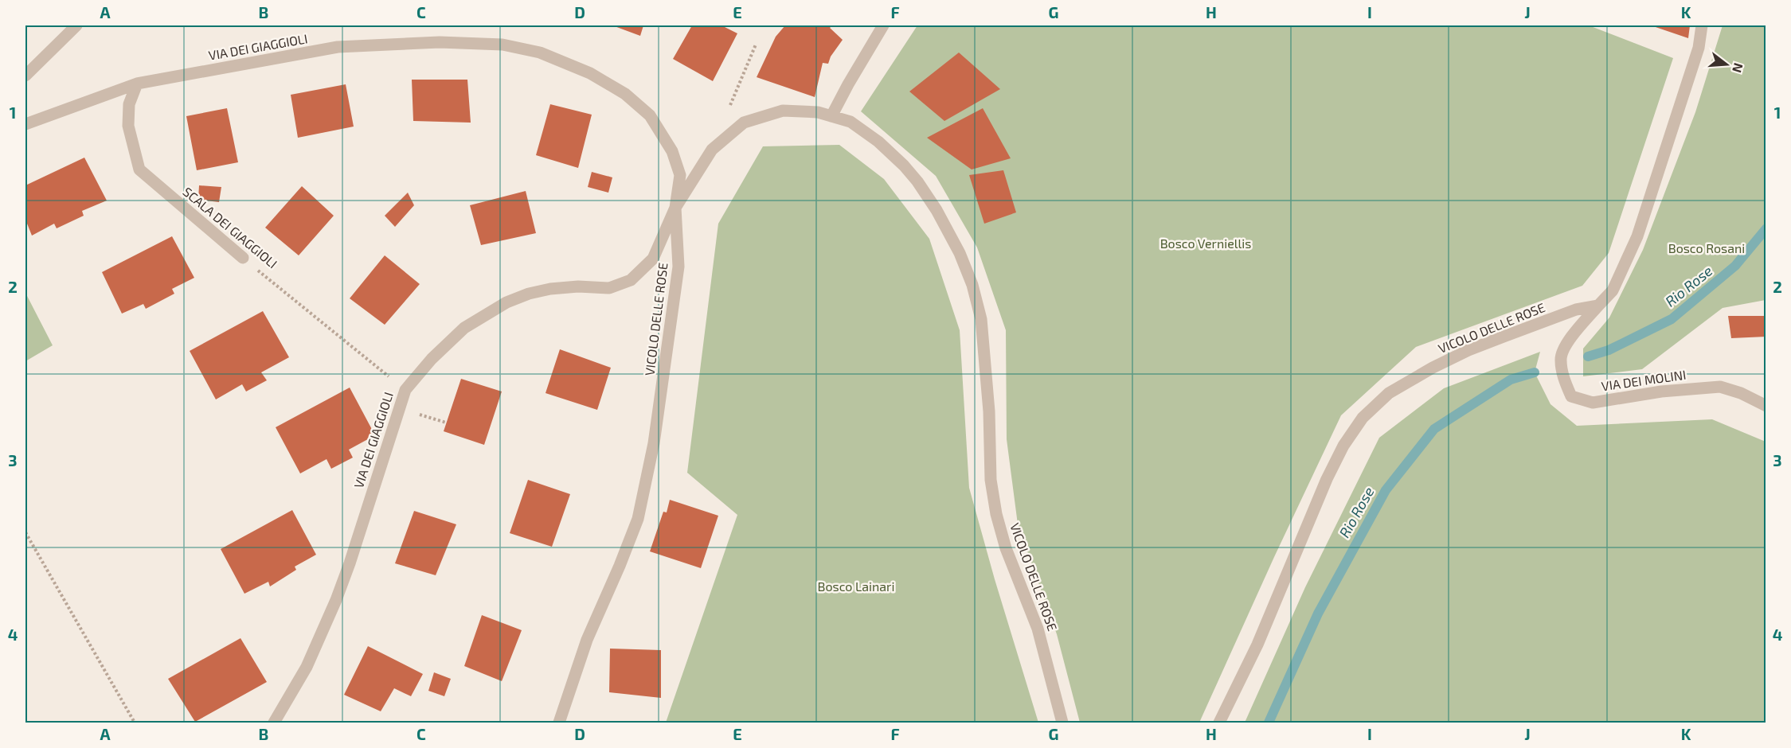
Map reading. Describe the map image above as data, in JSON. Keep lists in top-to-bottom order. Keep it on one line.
{"streets":{"street":["VIA DEI GIAGGIOLI","SCALA DEI GIAGGIOLI","VICOLO DELLE ROSE","VIA DEI MOLINI"]},"crossings":[["VIA DEI GIAGGIOLI","SCALA DEI GIAGGIOLI"],["VIA DEI GIAGGIOLI","VICOLO DELLE ROSE"],["VICOLO DELLE ROSE","VIA DEI MOLINI"]],"water":["Rio Rose"],"parks":["Bosco Verniellis","Bosco Rosani","Bosco Lainari"],"north":"right","grid":{"columns":["A","B","C","D","E","F","G","H","I","J","K"],"rows":["1","2","3","4"]}}
